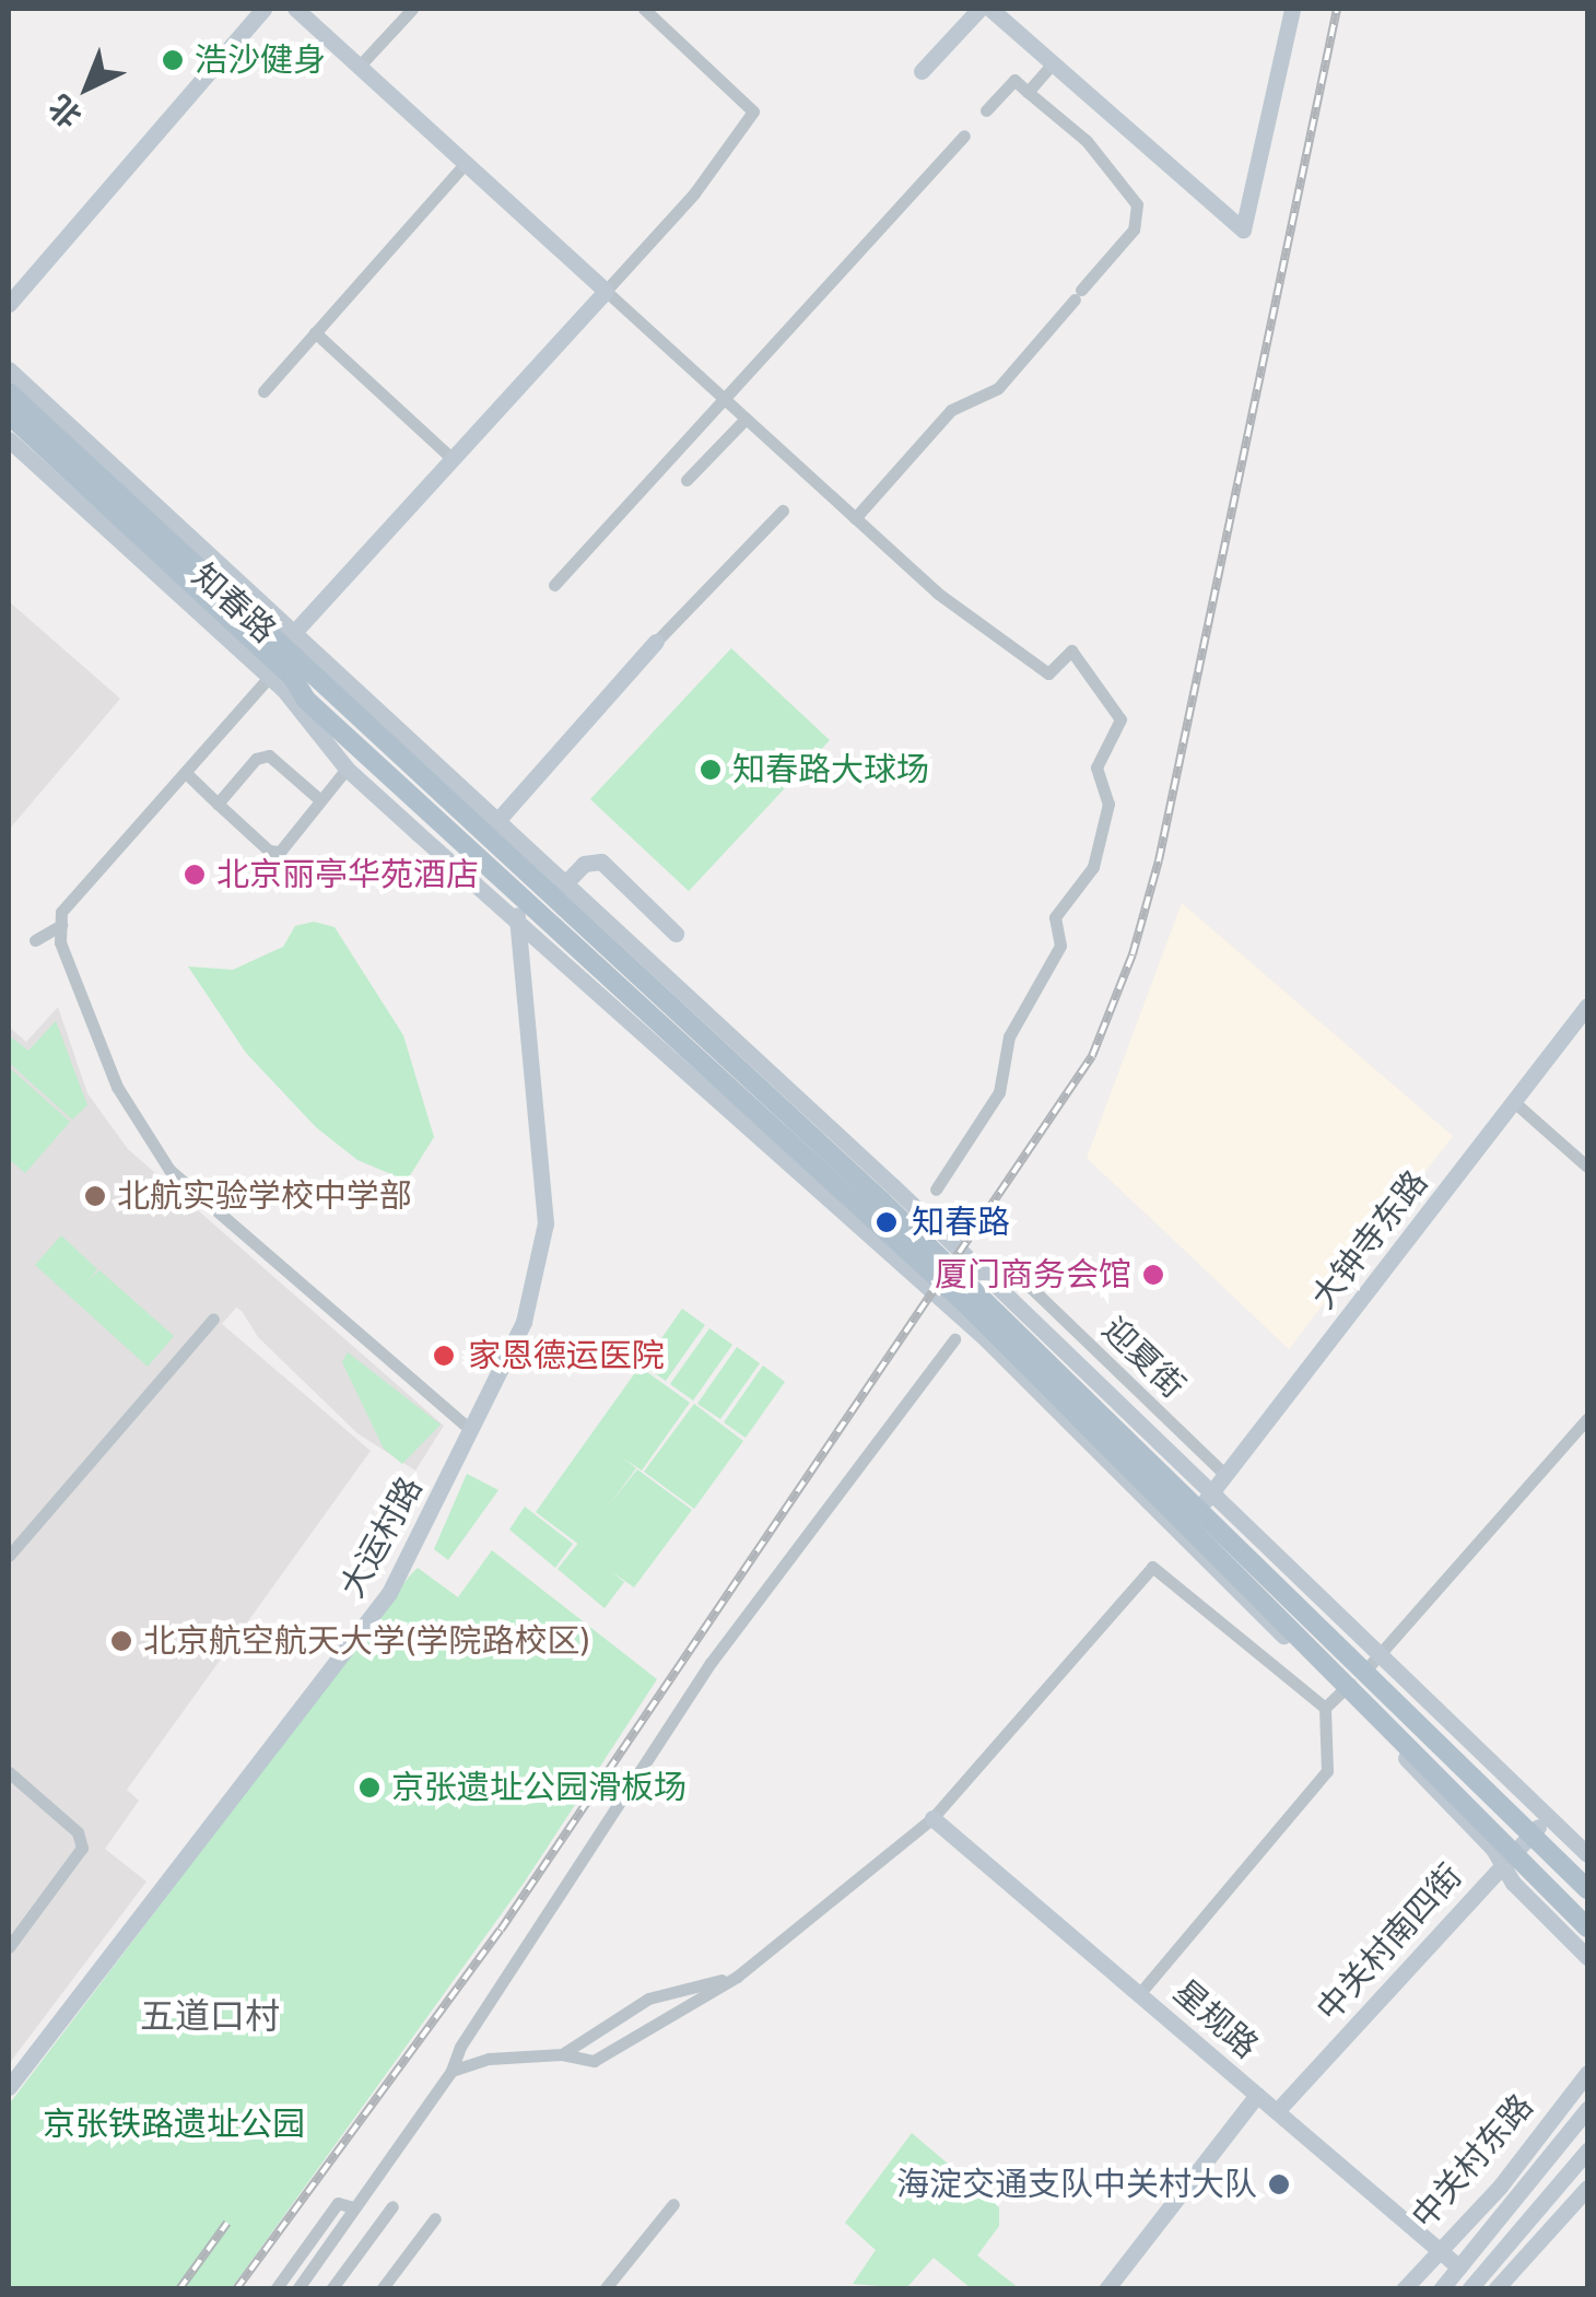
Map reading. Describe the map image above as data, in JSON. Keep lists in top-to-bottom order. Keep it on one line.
{"streets":{"main road":["知春路"],"street":["大钟寺东路","迎夏街","大运村路","中关村南四街","星规路","中关村东路"]},"crossings":[["知春路","大钟寺东路"],["知春路","大运村路"],["知春路","中关村南四街"],["大钟寺东路","迎夏街"],["中关村南四街","星规路"],["星规路","中关村东路"]],"districts":["五道口村"],"parks":["京张铁路遗址公园"],"places":["浩沙健身","知春路大球场","北京丽亭华苑酒店","北航实验学校中学部","知春路","厦门商务会馆","家恩德运医院","北京航空航天大学(学院路校区)","京张遗址公园滑板场","海淀交通支队中关村大队"],"north":"bottom left"}
